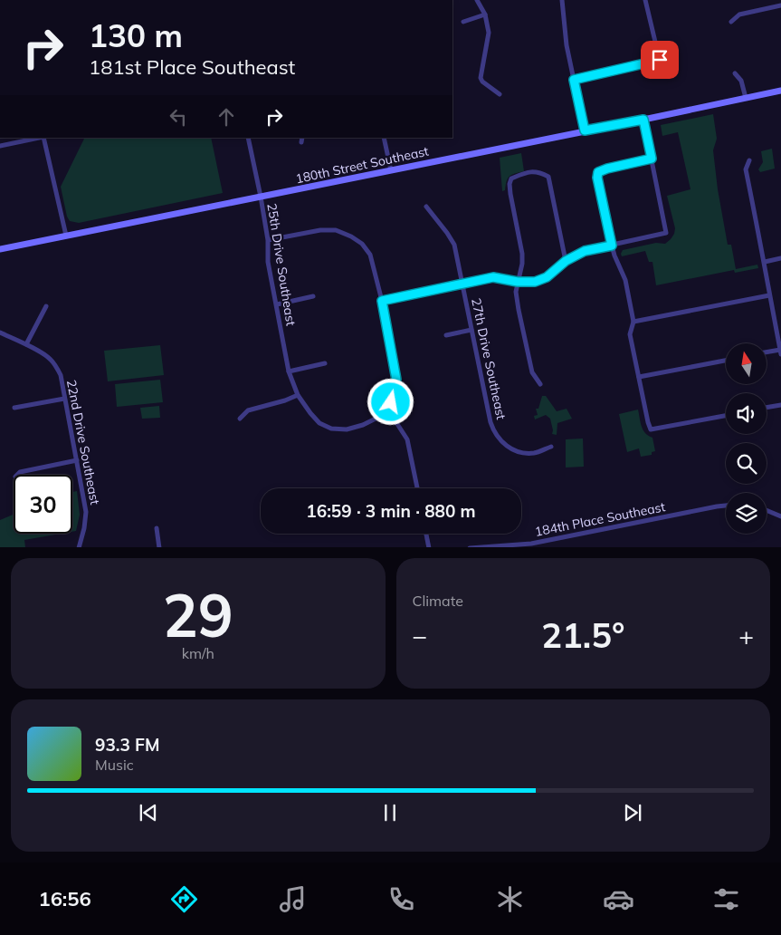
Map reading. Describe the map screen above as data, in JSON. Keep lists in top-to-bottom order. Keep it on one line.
{"streets":{"street":["180th Street Southeast","25th Drive Southeast","27th Drive Southeast","22nd Drive Southeast","184th Place Southeast"]},"crossings":[["180th Street Southeast","25th Drive Southeast"]],"north":"top","page":{"turn":["130 m","181st Place Southeast"],"limit":"30","trip":"16:59 · 3 min · 880 m","tile":[["29","km/h"],"Climate"],"heat":["−","21.5°","+"],"song":["93.3 FM","Music"],"tabs":"16:56"}}
